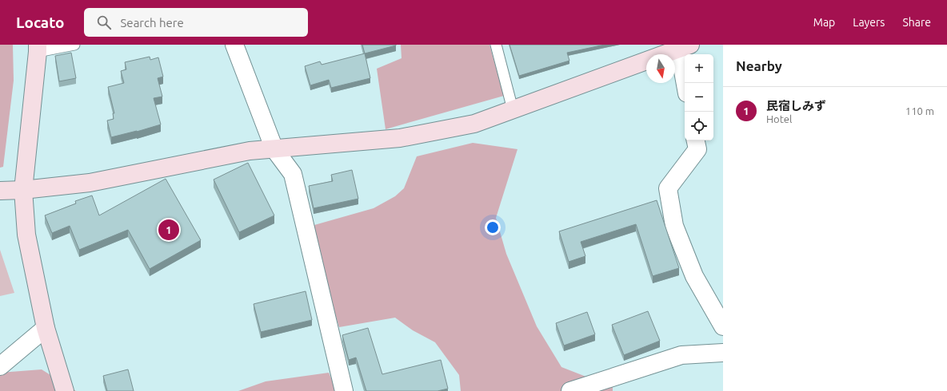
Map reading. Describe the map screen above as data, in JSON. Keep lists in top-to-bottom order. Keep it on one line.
{"north":"bottom","page":{"header":"Locato","search":"Search here","nav":["Map","Layers","Share"],"heading":"Nearby","map_buttons":["+","−"],"list":[{"mark":"1","name":"民宿しみず","note":"Hotel","value":"110 m"}],"pins":"1"}}
